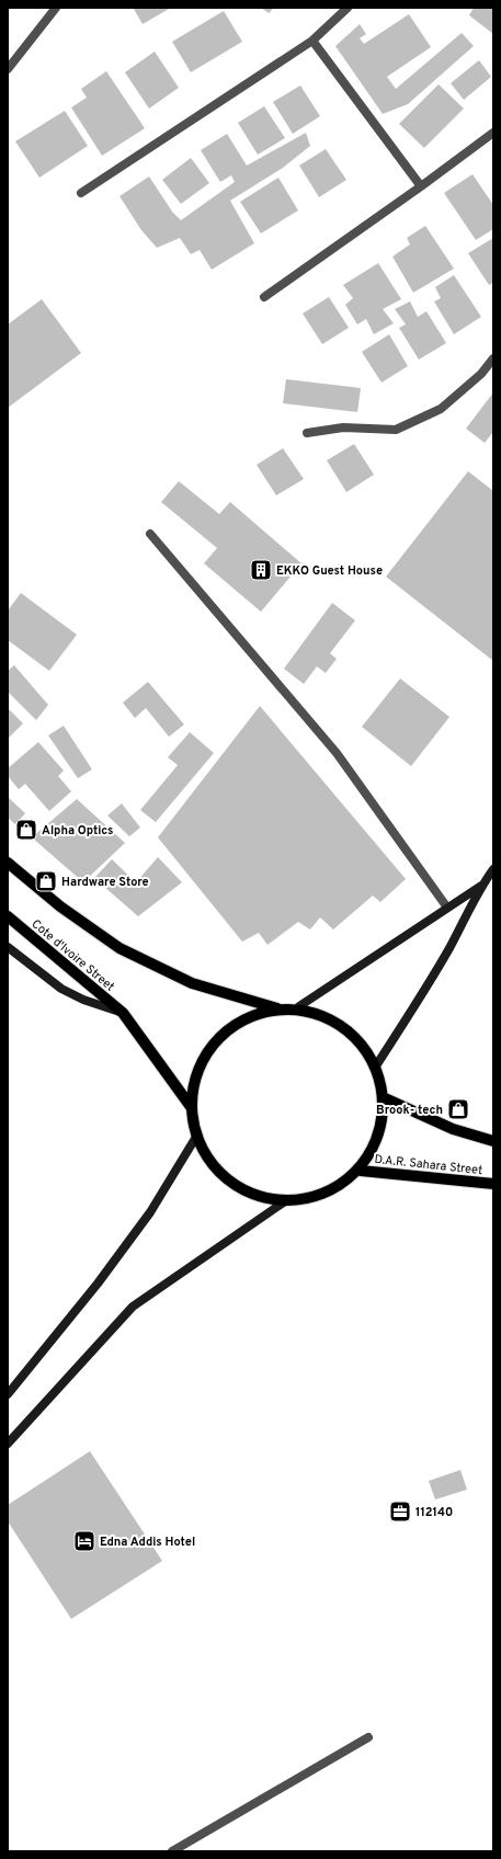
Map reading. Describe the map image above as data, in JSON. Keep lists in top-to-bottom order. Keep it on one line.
{"streets":{"main road":["Cote d'Ivoire Street","D.A.R. Sahara Street"]},"places":{"building":["EKKO Guest House"],"shop":["Alpha Optics","Hardware Store","Brook- tech"],"office":["112140"],"hotel":["Edna Addis Hotel"]}}
